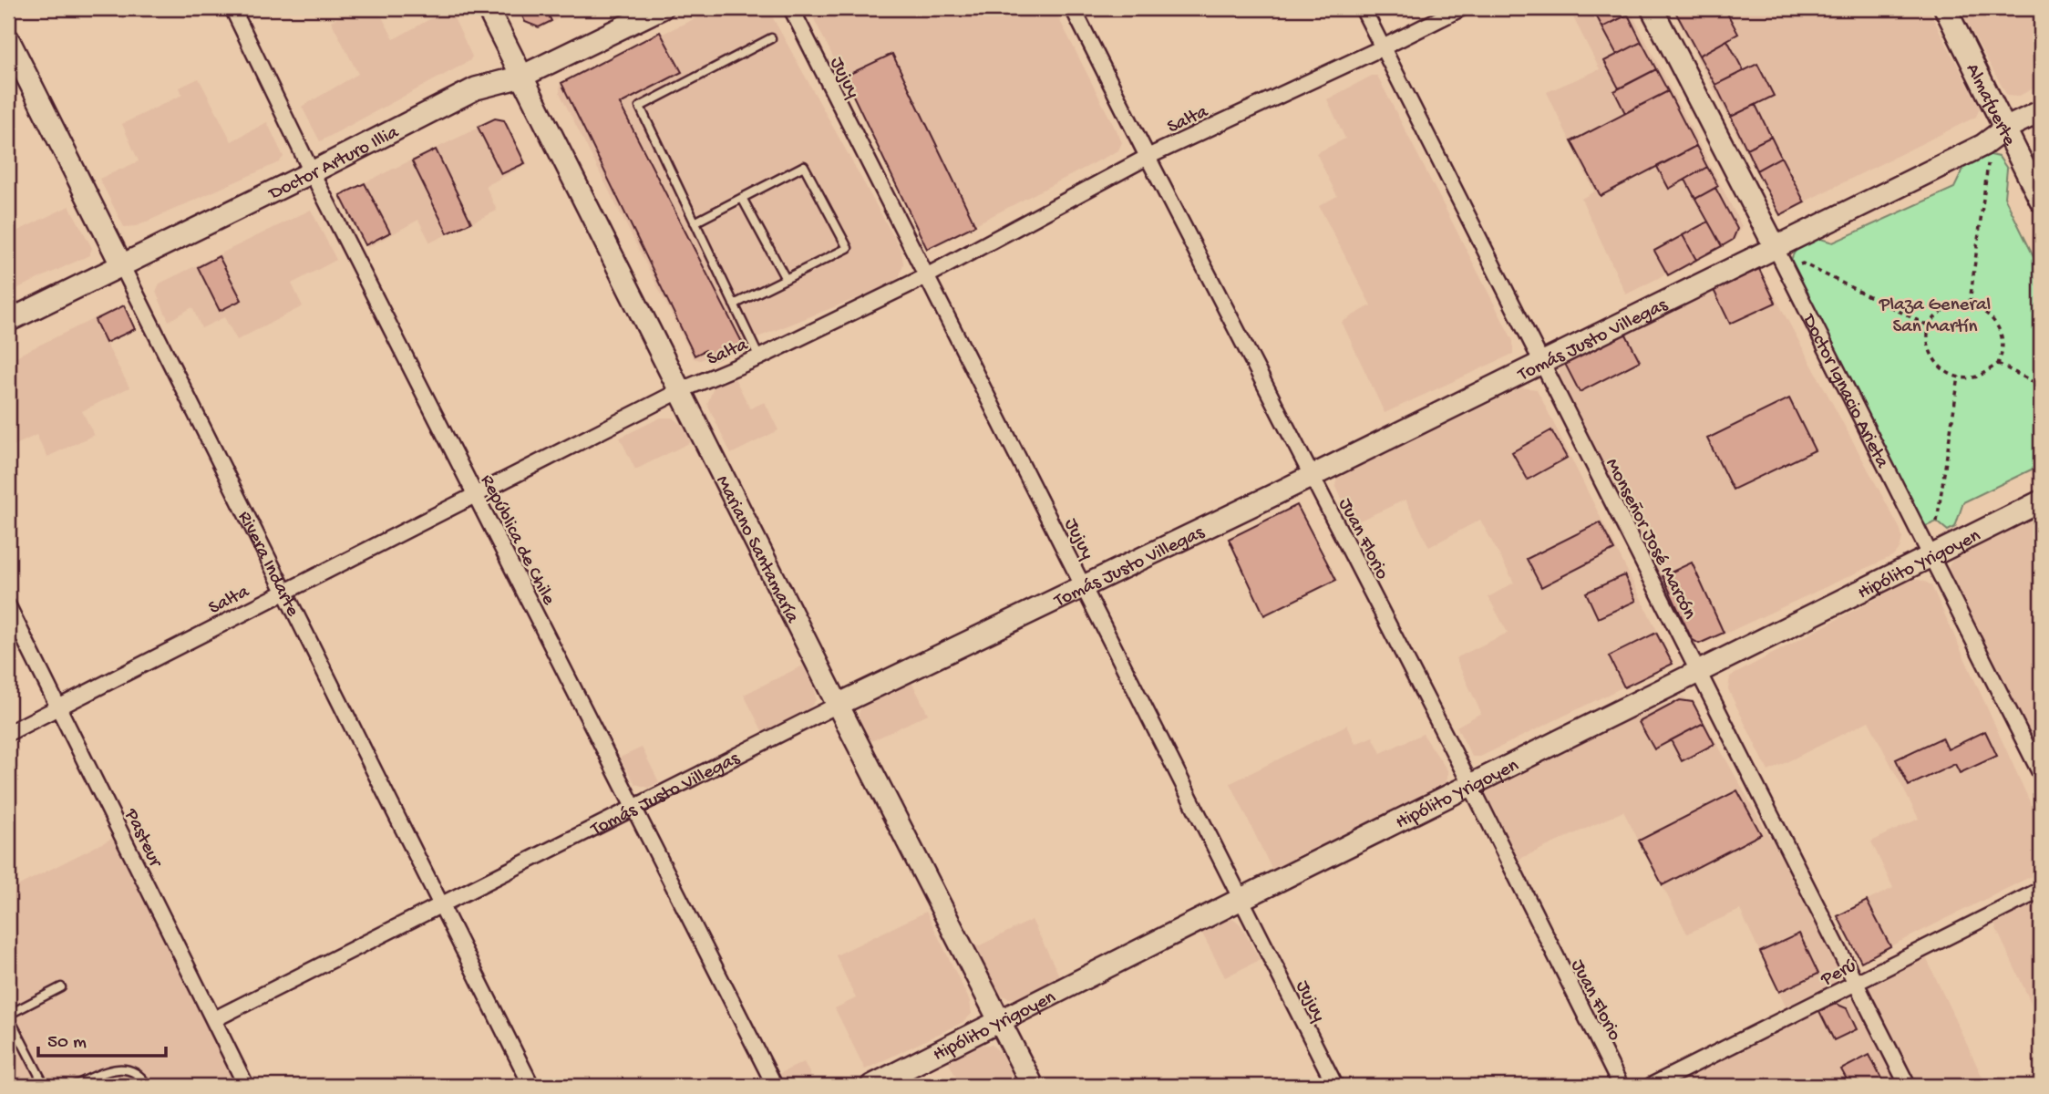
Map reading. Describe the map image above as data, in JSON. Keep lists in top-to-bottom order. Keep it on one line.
{"streets":{"street":["Jujuy","Almafuerte","Salta","Doctor Arturo Illia","Tomás Justo Villegas","Doctor Ignacio Arieta","Juan Florio","Monseñor José Marcón","República de Chile","Mariano Santamaría","Rivera Indarte","Hipólito Yrigoyen","Pasteur","Perú"]},"crossings":[["Jujuy","Salta"],["Jujuy","Tomás Justo Villegas"],["Jujuy","Hipólito Yrigoyen"],["Almafuerte","Tomás Justo Villegas"],["Salta","Juan Florio"],["Salta","Monseñor José Marcón"],["Salta","República de Chile"],["Salta","Mariano Santamaría"],["Salta","Rivera Indarte"],["Salta","Pasteur"],["Doctor Arturo Illia","República de Chile"],["Doctor Arturo Illia","Mariano Santamaría"],["Doctor Arturo Illia","Rivera Indarte"],["Tomás Justo Villegas","Doctor Ignacio Arieta"],["Tomás Justo Villegas","Juan Florio"],["Tomás Justo Villegas","Monseñor José Marcón"],["Tomás Justo Villegas","República de Chile"],["Tomás Justo Villegas","Mariano Santamaría"],["Tomás Justo Villegas","Rivera Indarte"],["Tomás Justo Villegas","Pasteur"],["Doctor Ignacio Arieta","Hipólito Yrigoyen"],["Juan Florio","Hipólito Yrigoyen"],["Monseñor José Marcón","Hipólito Yrigoyen"],["Monseñor José Marcón","Perú"],["Mariano Santamaría","Hipólito Yrigoyen"]],"parks":["Plaza General San Martín"],"scale_bar":"50 m"}
